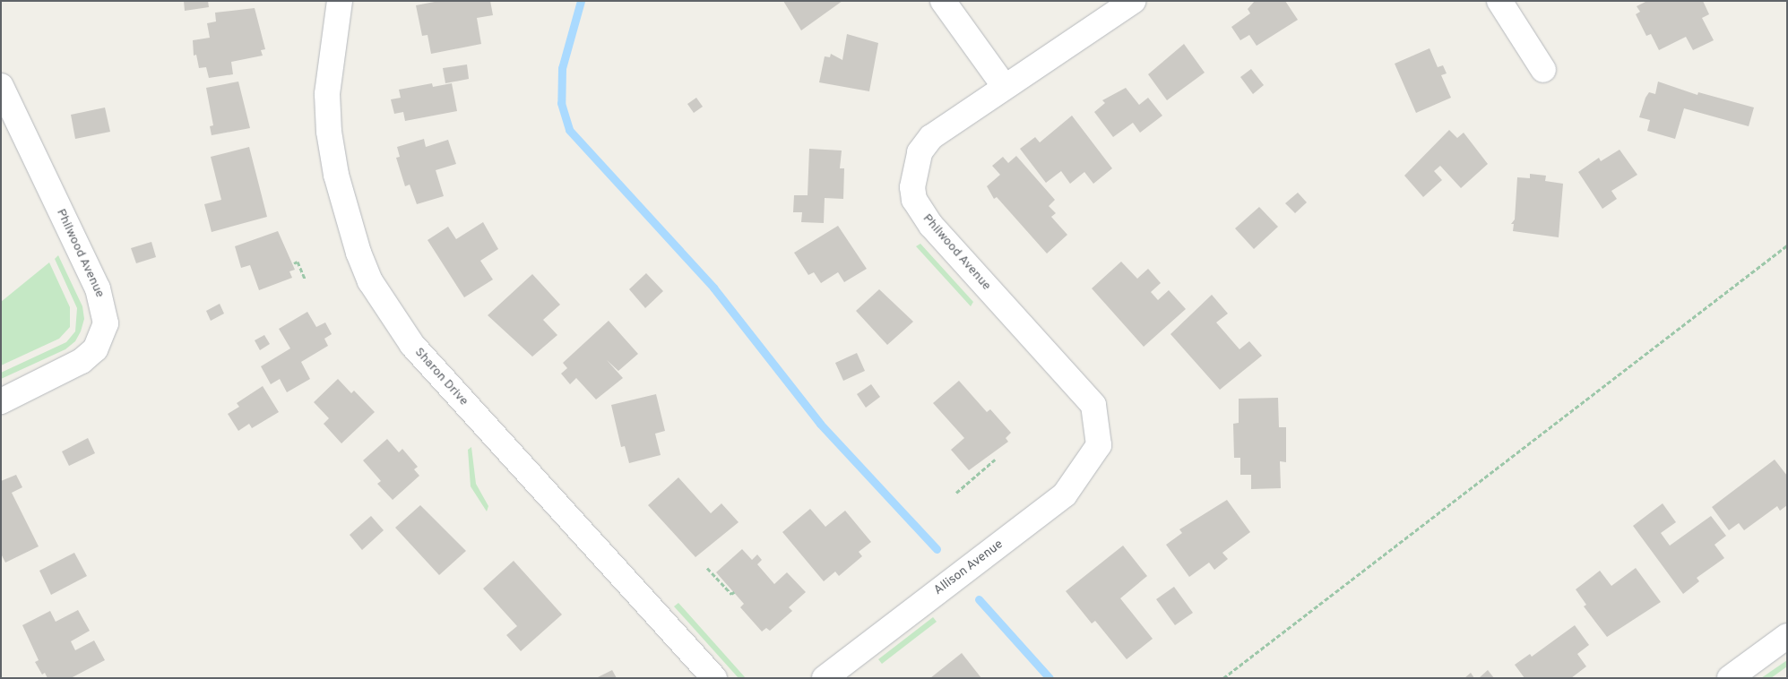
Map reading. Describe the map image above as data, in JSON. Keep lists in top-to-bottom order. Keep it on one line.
{"streets":{"street":["Philwood Avenue","Sharon Drive","Allison Avenue"]},"crossings":[["Philwood Avenue","Allison Avenue"]]}
